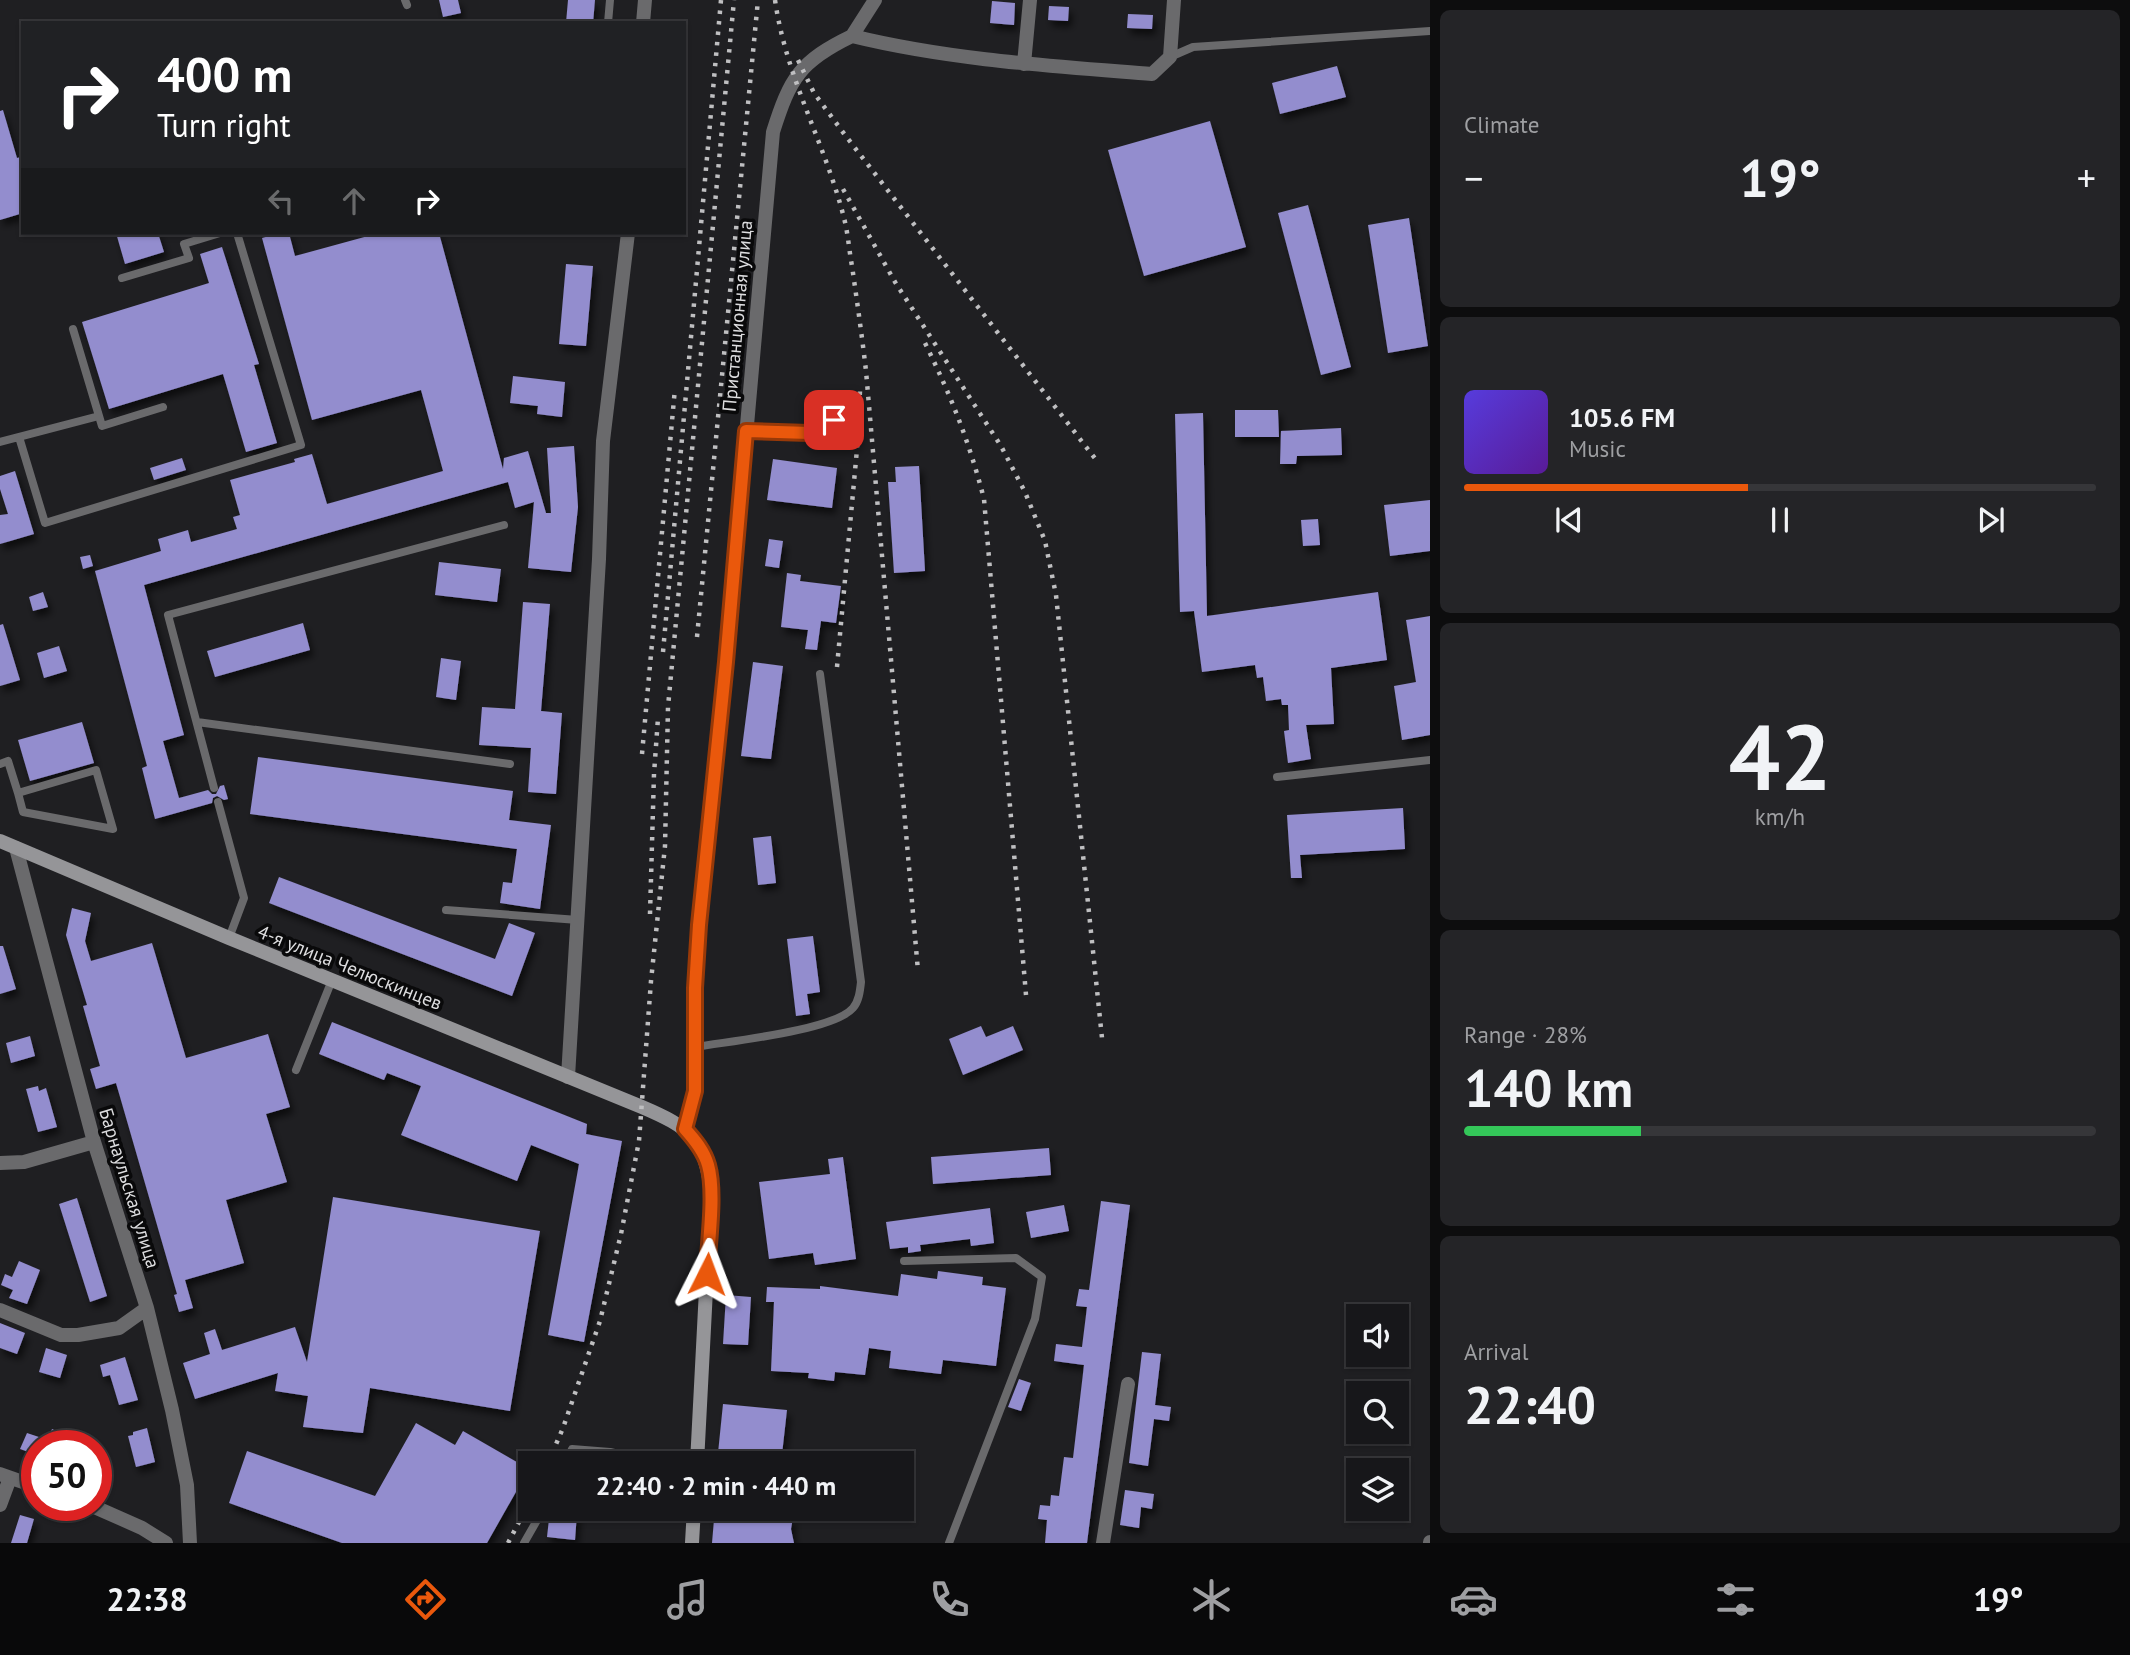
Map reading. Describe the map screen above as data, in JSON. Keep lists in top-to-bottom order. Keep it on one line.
{"streets":{"main road":["4-я улица Челюскинцев"],"street":["Пристанционная улица","Барнаульская улица"]},"crossings":[["Пристанционная улица","4-я улица Челюскинцев"],["4-я улица Челюскинцев","Барнаульская улица"]],"page":{"tile":["Climate",["42","km/h"],["Range · 28%","140 km"],["Arrival","22:40"]],"turn":["400 m","Turn right"],"heat":["−","19°","+"],"song":["105.6 FM","Music"],"limit":"50","trip":"22:40 · 2 min · 440 m","tabs":["22:38","19°"]}}
